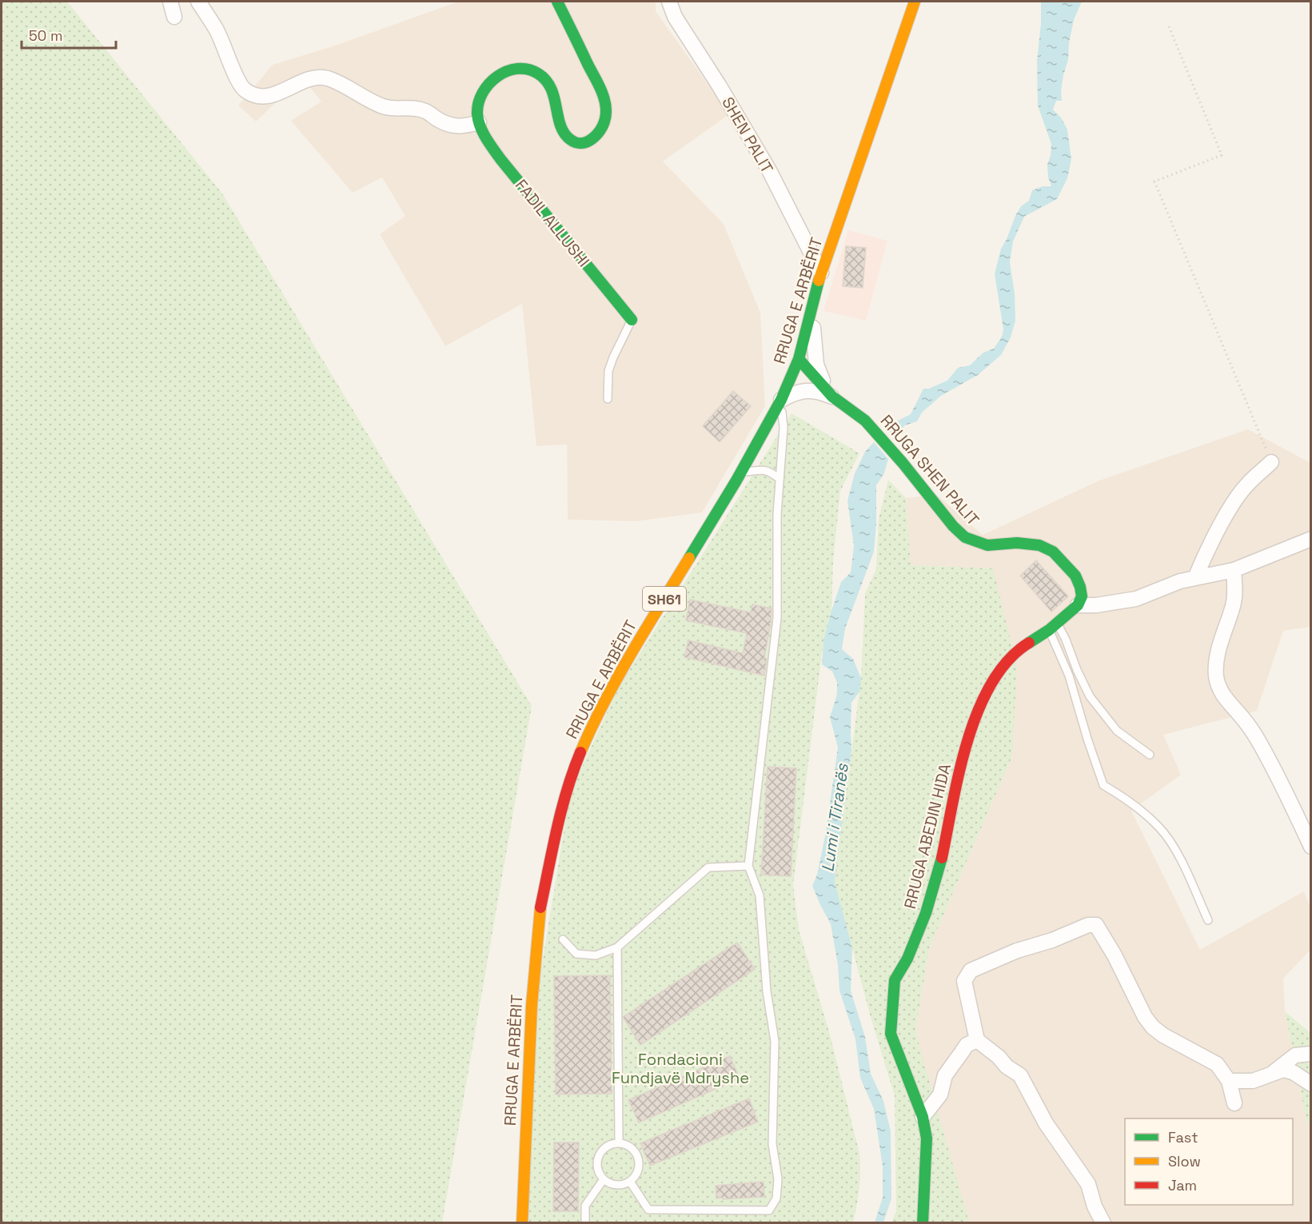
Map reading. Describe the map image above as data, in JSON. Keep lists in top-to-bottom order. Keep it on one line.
{"streets":{"street":["SHEN PALIT","FADIL ALLUSHI","RRUGA E ARBËRIT","RRUGA SHEN PALIT","SH61","RRUGA ABEDIN HIDA"]},"crossings":[["SHEN PALIT","RRUGA E ARBËRIT"],["RRUGA E ARBËRIT","RRUGA SHEN PALIT"],["RRUGA SHEN PALIT","RRUGA ABEDIN HIDA"]],"water":["Lumi i Tiranës"],"parks":["Fondacioni Fundjavë Ndryshe"],"legend":["Fast","Slow","Jam"],"scale_bar":"50 m"}
